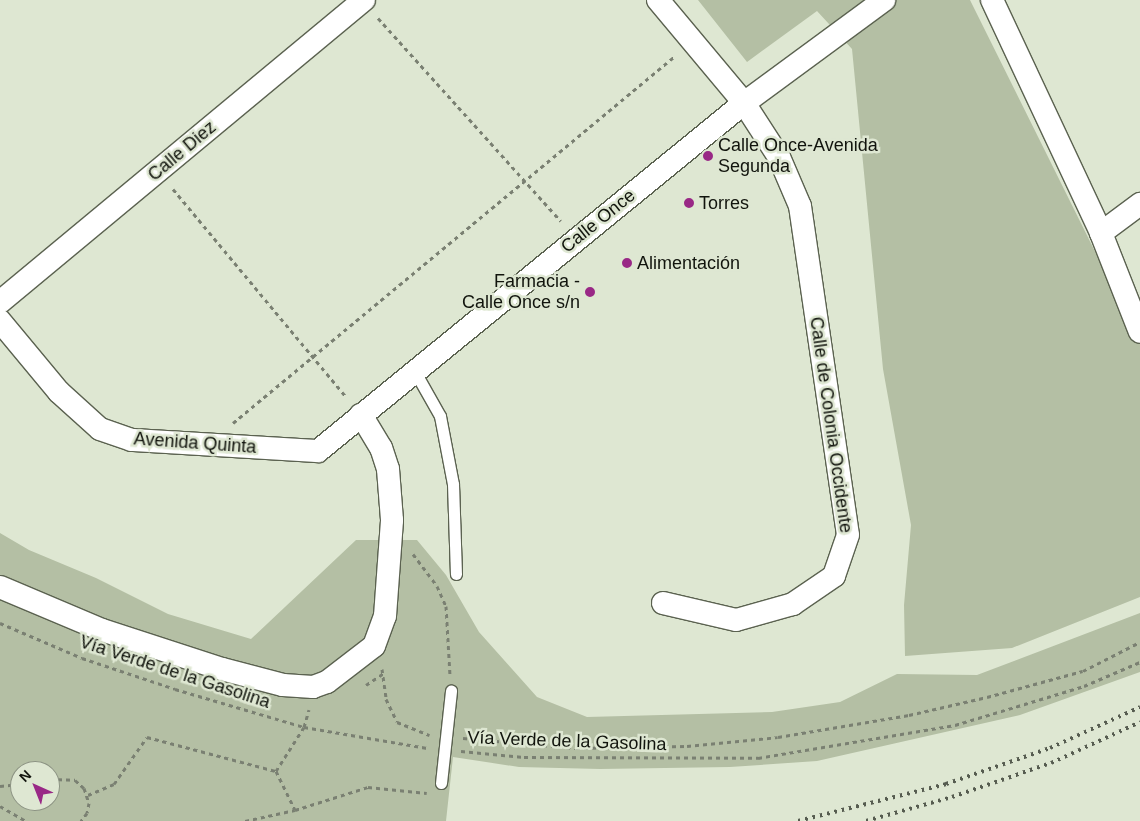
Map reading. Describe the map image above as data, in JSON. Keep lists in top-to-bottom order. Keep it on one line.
{"streets":{"street":["Calle Diez","Calle Once","Calle de Colonia Occidente","Avenida Quinta"],"path":["Vía Verde de la Gasolina"]},"crossings":[["Calle Once","Calle de Colonia Occidente"],["Calle Once","Avenida Quinta"]],"places":["Calle Once-Avenida Segunda","Torres","Alimentación","Farmacia - Calle Once s/n"],"north":"top left"}
